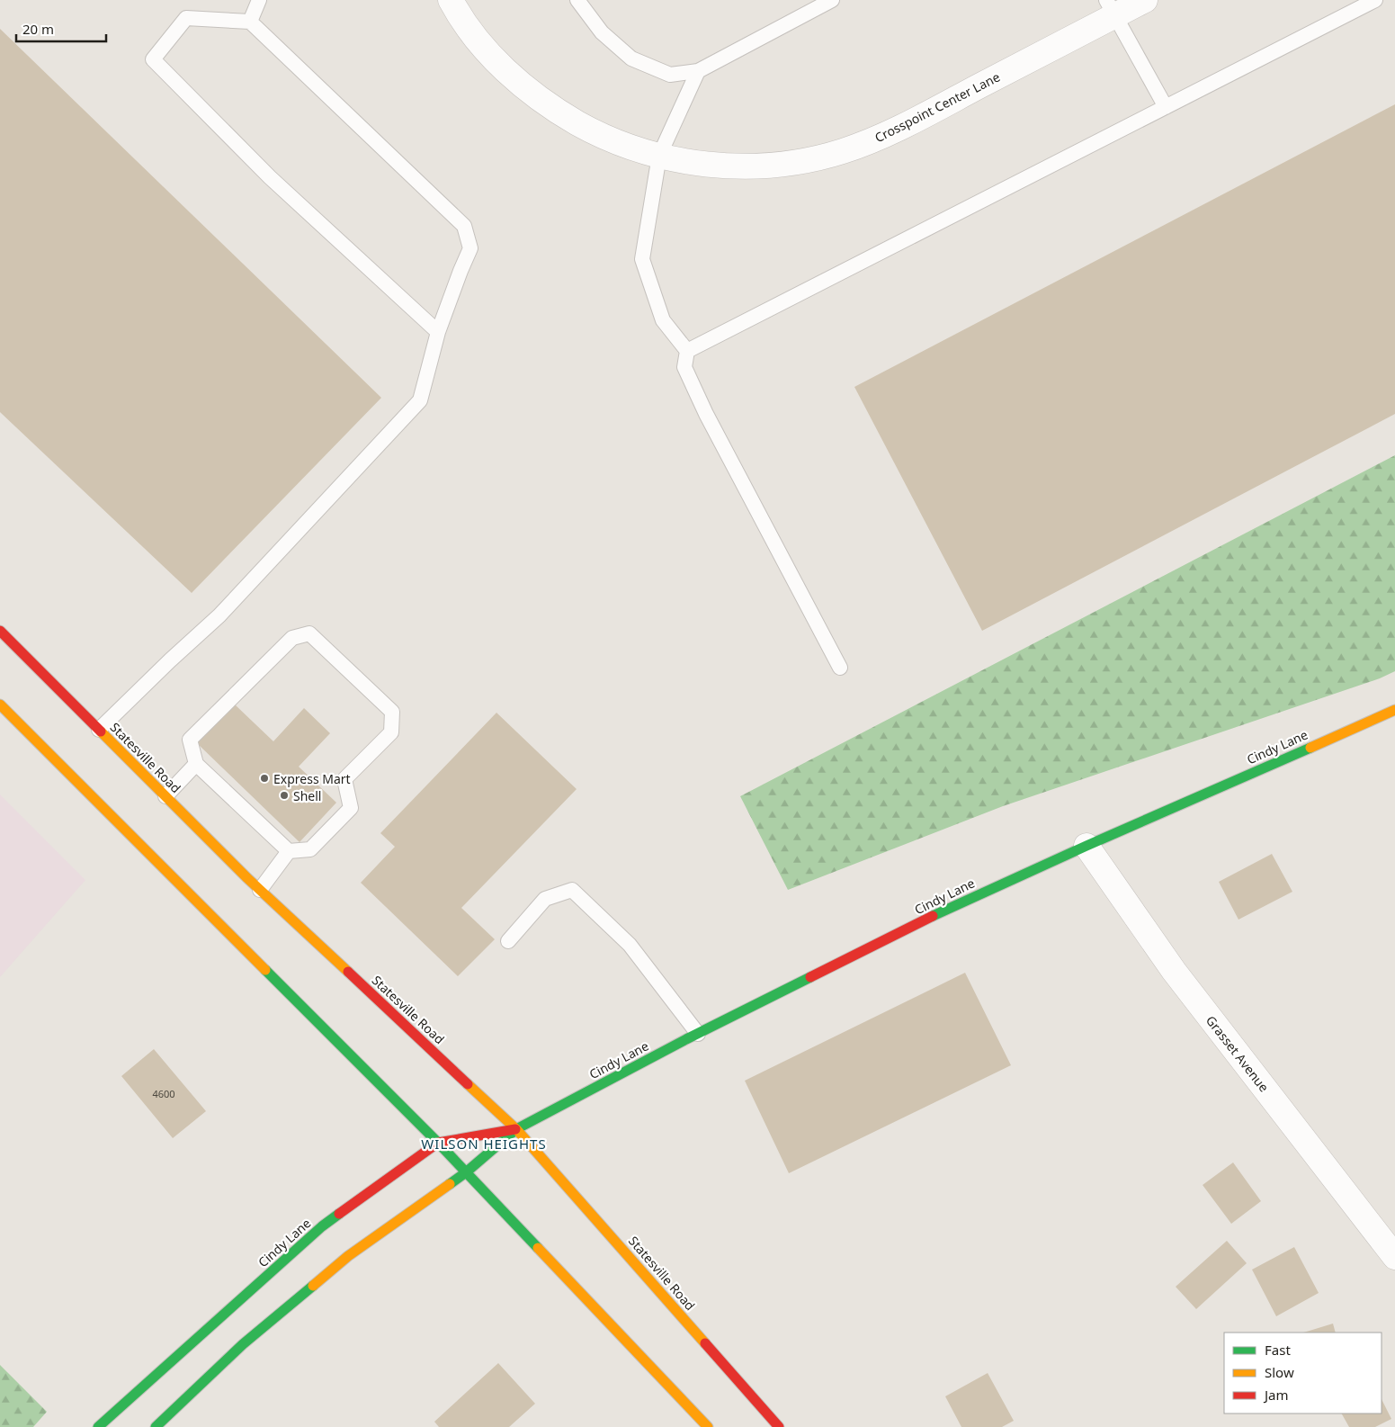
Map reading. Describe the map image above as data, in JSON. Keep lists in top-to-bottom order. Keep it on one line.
{"streets":{"main road":["Cindy Lane","Statesville Road"],"street":["Crosspoint Center Lane","Grasset Avenue"]},"crossings":[["Cindy Lane","Statesville Road"],["Cindy Lane","Grasset Avenue"]],"districts":["WILSON HEIGHTS"],"places":["Express Mart","Shell"],"house_numbers":["4600"],"legend":["Fast","Slow","Jam"],"scale_bar":"20 m"}
